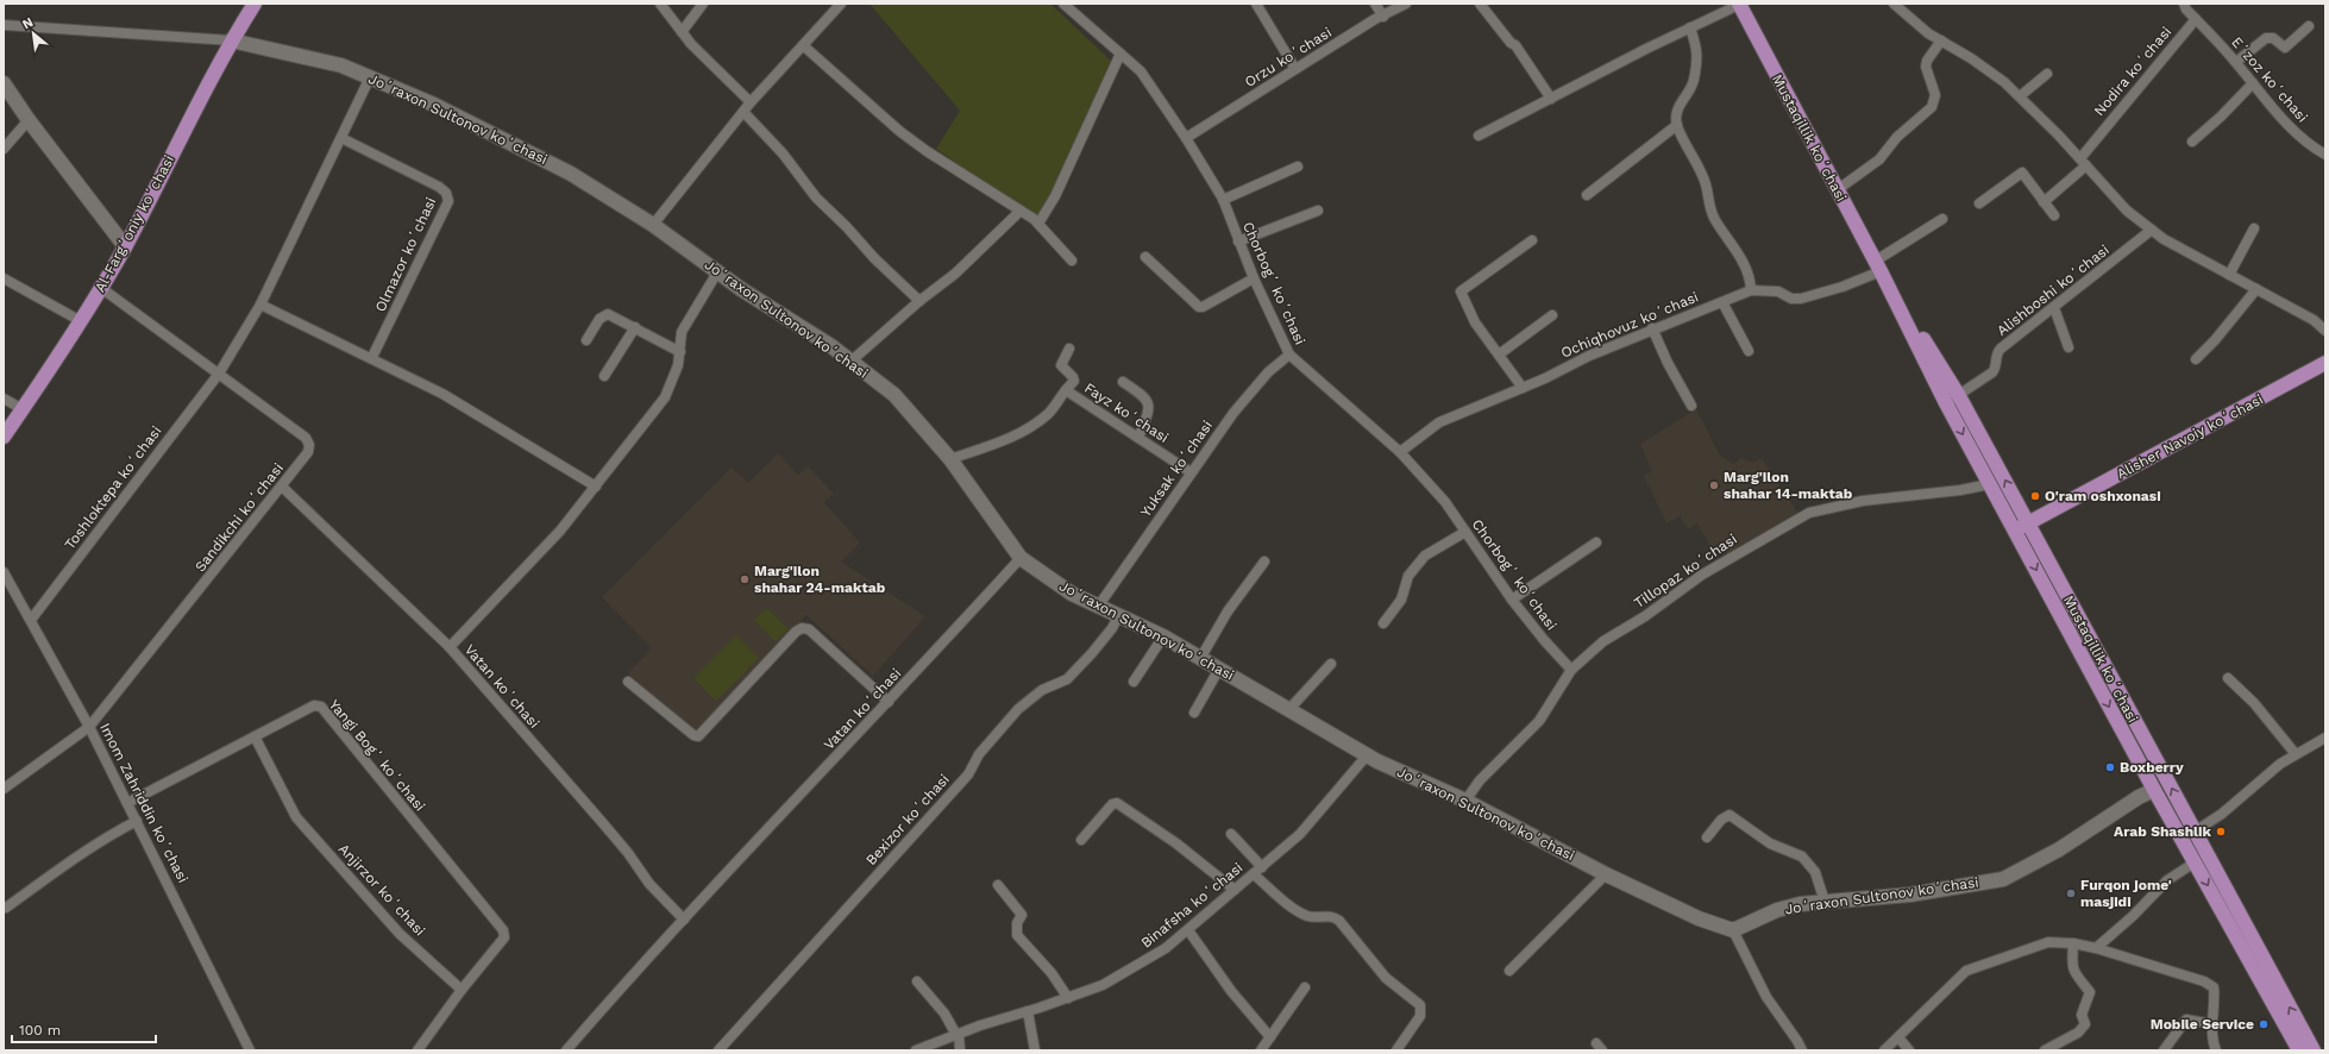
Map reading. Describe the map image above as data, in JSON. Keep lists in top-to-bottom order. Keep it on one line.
{"streets":{"main road":["Mustaqillik koʻchasi","Al-Fargʻoniy koʻchasi","Alisher Navoiy koʻchasi"],"street":["Orzu koʻchasi","Nodira koʻchasi","Eʻzoz koʻchasi","Joʻraxon Sultonov koʻchasi","Olmazor koʻchasi","Chorbogʻ koʻchasi","Alishboshi koʻchasi","Ochiqhovuz koʻchasi","Fayz koʻchasi","Yuksak koʻchasi","Toshloktepa koʻchasi","Sandikchi koʻchasi","Tillopaz koʻchasi","Vatan koʻchasi","Yangi Bogʻ koʻchasi","Imom Zahriddin koʻchasi","Bexizor koʻchasi","Anjirzor koʻchasi","Binafsha koʻchasi"]},"crossings":[["Orzu koʻchasi","Chorbogʻ koʻchasi"],["Nodira koʻchasi","Eʻzoz koʻchasi"],["Joʻraxon Sultonov koʻchasi","Mustaqillik koʻchasi"],["Joʻraxon Sultonov koʻchasi","Al-Fargʻoniy koʻchasi"],["Joʻraxon Sultonov koʻchasi","Fayz koʻchasi"],["Joʻraxon Sultonov koʻchasi","Yuksak koʻchasi"],["Joʻraxon Sultonov koʻchasi","Tillopaz koʻchasi"],["Joʻraxon Sultonov koʻchasi","Vatan koʻchasi"],["Joʻraxon Sultonov koʻchasi","Bexizor koʻchasi"],["Joʻraxon Sultonov koʻchasi","Binafsha koʻchasi"],["Mustaqillik koʻchasi","Alishboshi koʻchasi"],["Mustaqillik koʻchasi","Ochiqhovuz koʻchasi"],["Mustaqillik koʻchasi","Alisher Navoiy koʻchasi"],["Mustaqillik koʻchasi","Tillopaz koʻchasi"],["Al-Fargʻoniy koʻchasi","Sandikchi koʻchasi"],["Chorbogʻ koʻchasi","Ochiqhovuz koʻchasi"],["Chorbogʻ koʻchasi","Yuksak koʻchasi"],["Chorbogʻ koʻchasi","Tillopaz koʻchasi"],["Fayz koʻchasi","Yuksak koʻchasi"],["Toshloktepa koʻchasi","Sandikchi koʻchasi"],["Toshloktepa koʻchasi","Imom Zahriddin koʻchasi"],["Sandikchi koʻchasi","Vatan koʻchasi"],["Sandikchi koʻchasi","Imom Zahriddin koʻchasi"],["Yangi Bogʻ koʻchasi","Imom Zahriddin koʻchasi"],["Yangi Bogʻ koʻchasi","Anjirzor koʻchasi"]],"places":["Marg'ilon shahar 14-maktab","O'ram oshxonasi","Marg'ilon shahar 24-maktab","Boxberry","Arab Shashlik","Furqon jome' masjidi","Mobile Service"],"scale_bar":"100 m","north":"top left"}
